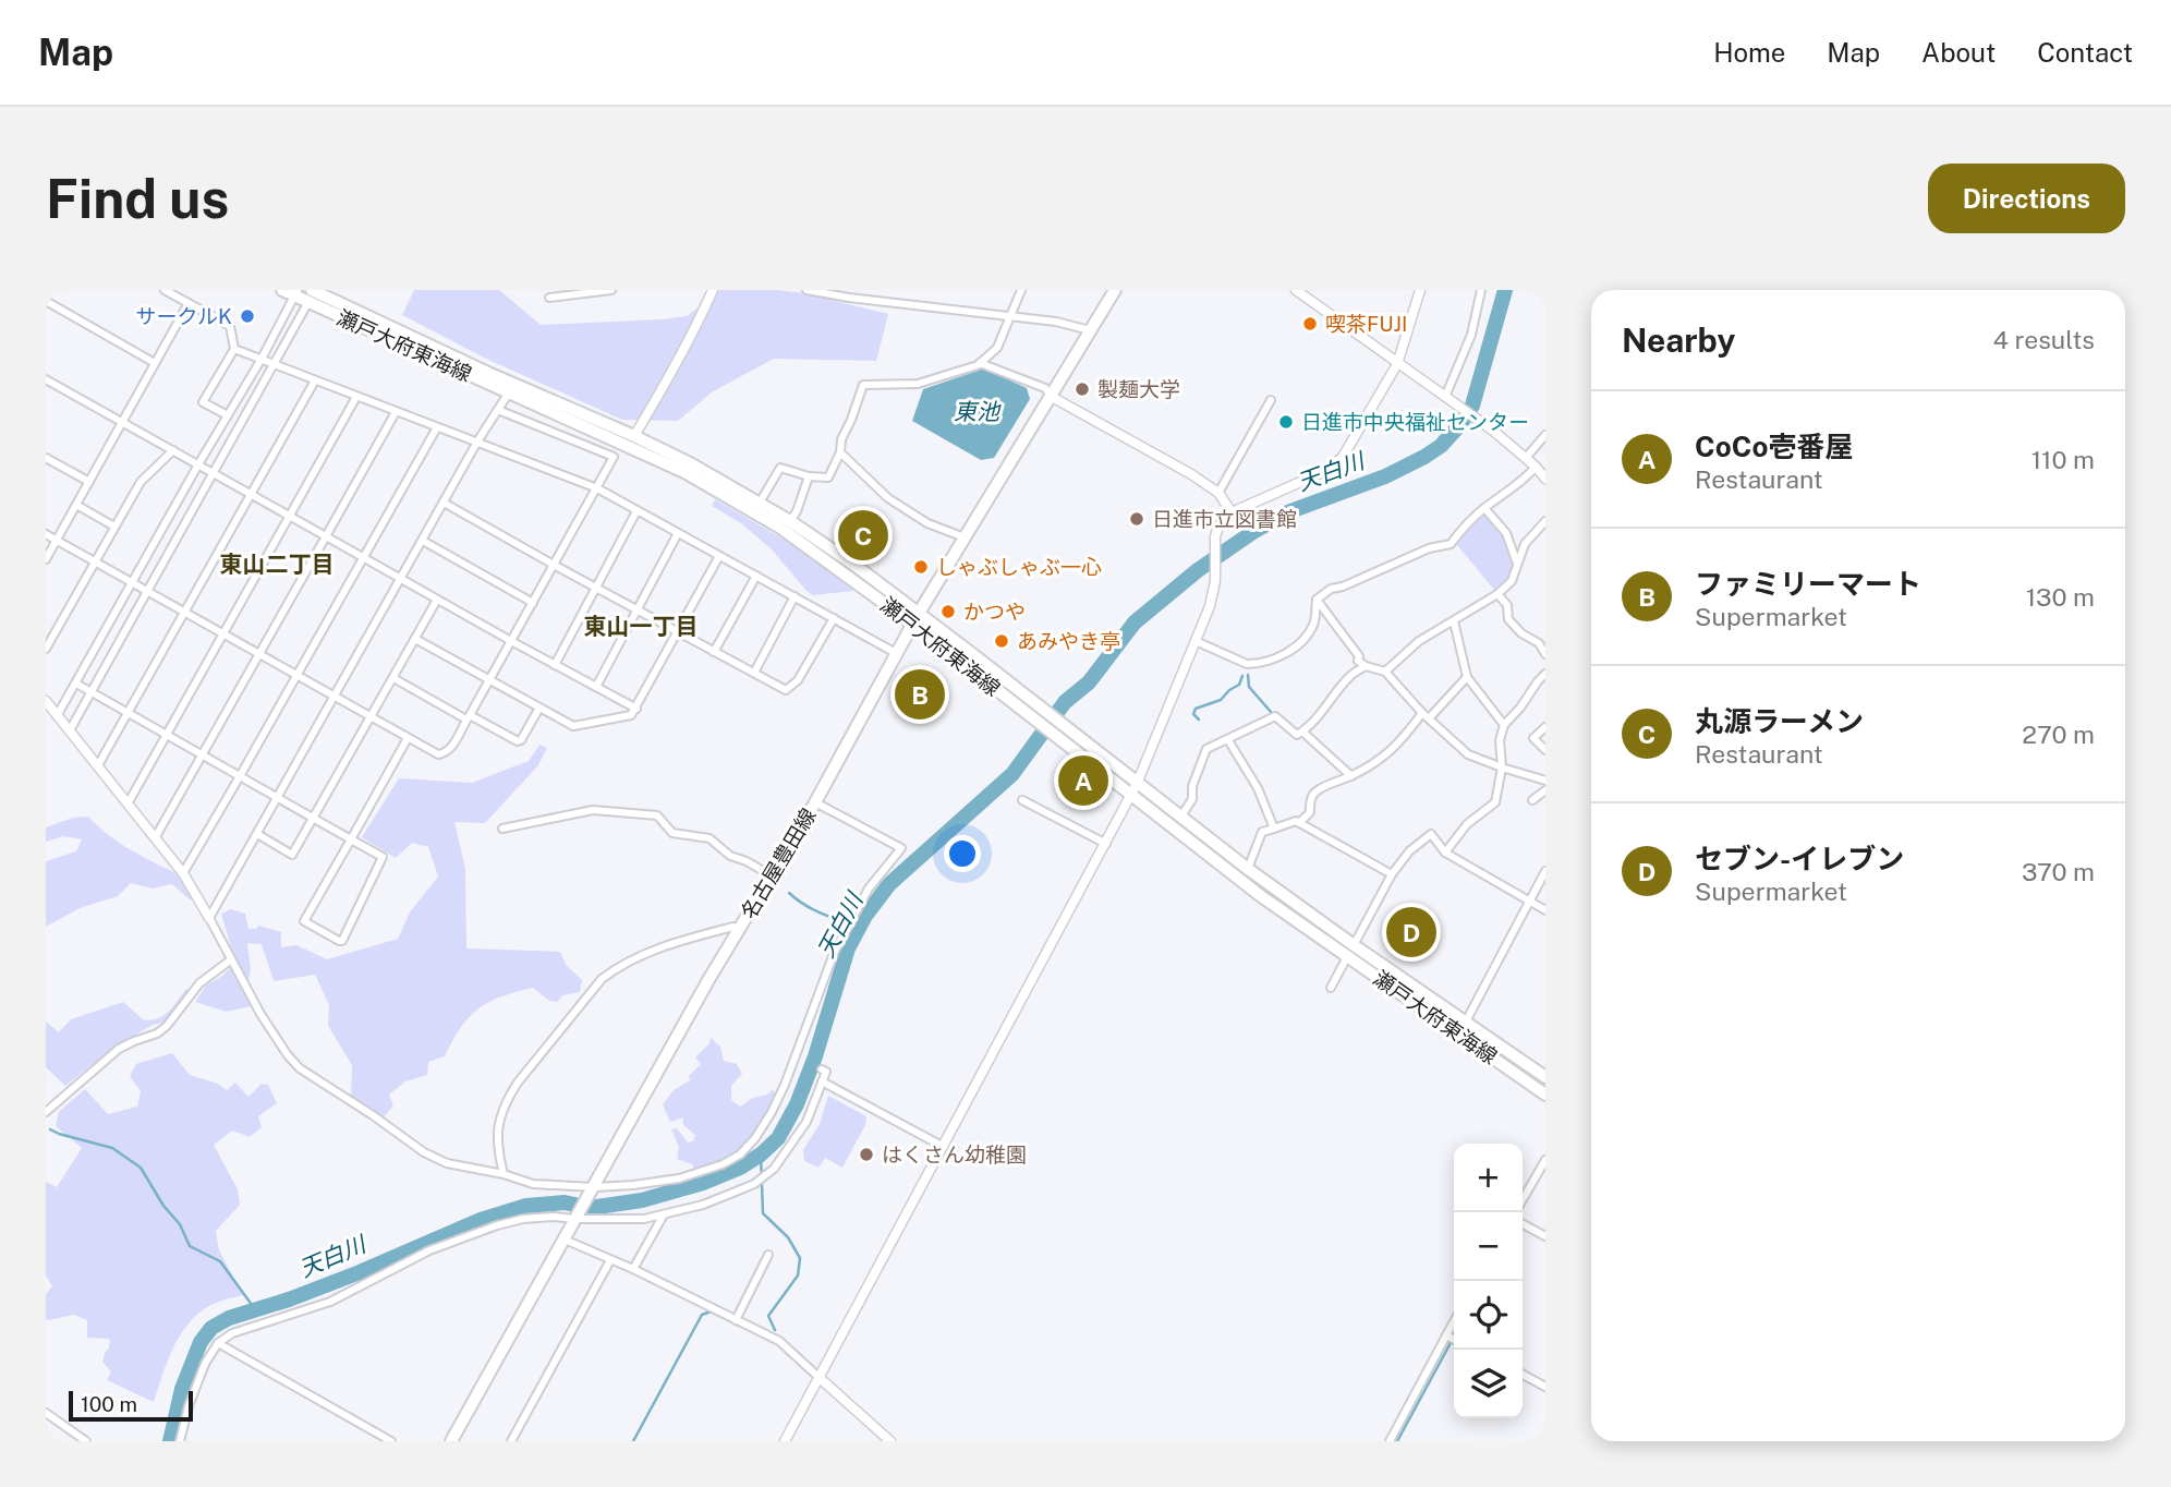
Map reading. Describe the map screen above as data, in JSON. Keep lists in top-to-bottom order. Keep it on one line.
{"streets":{"main road":["瀬戸大府東海線","名古屋豊田線"]},"crossings":[["瀬戸大府東海線","名古屋豊田線"]],"districts":["東山二丁目","東山一丁目"],"water":["東池","天白川"],"places":["サークルK","喫茶FUJI","製麺大学","日進市中央福祉センター","日進市立図書館","しゃぶしゃぶ一心","かつや","あみやき亭","はくさん幼稚園"],"scale_bar":"100 m","page":{"header":"Map","nav":["Home","Map","About","Contact"],"buttons":"Directions","title":"Find us","heading":["Nearby","4 results"],"list":[{"mark":"A","name":"CoCo壱番屋","note":"Restaurant","value":"110 m"},{"mark":"B","name":"ファミリーマート","note":"Supermarket","value":"130 m"},{"mark":"C","name":"丸源ラーメン","note":"Restaurant","value":"270 m"},{"mark":"D","name":"セブン-イレブン","note":"Supermarket","value":"370 m"}],"pins":["C","B","A","D"],"map_buttons":["+","−"],"scale":"100 m"}}
